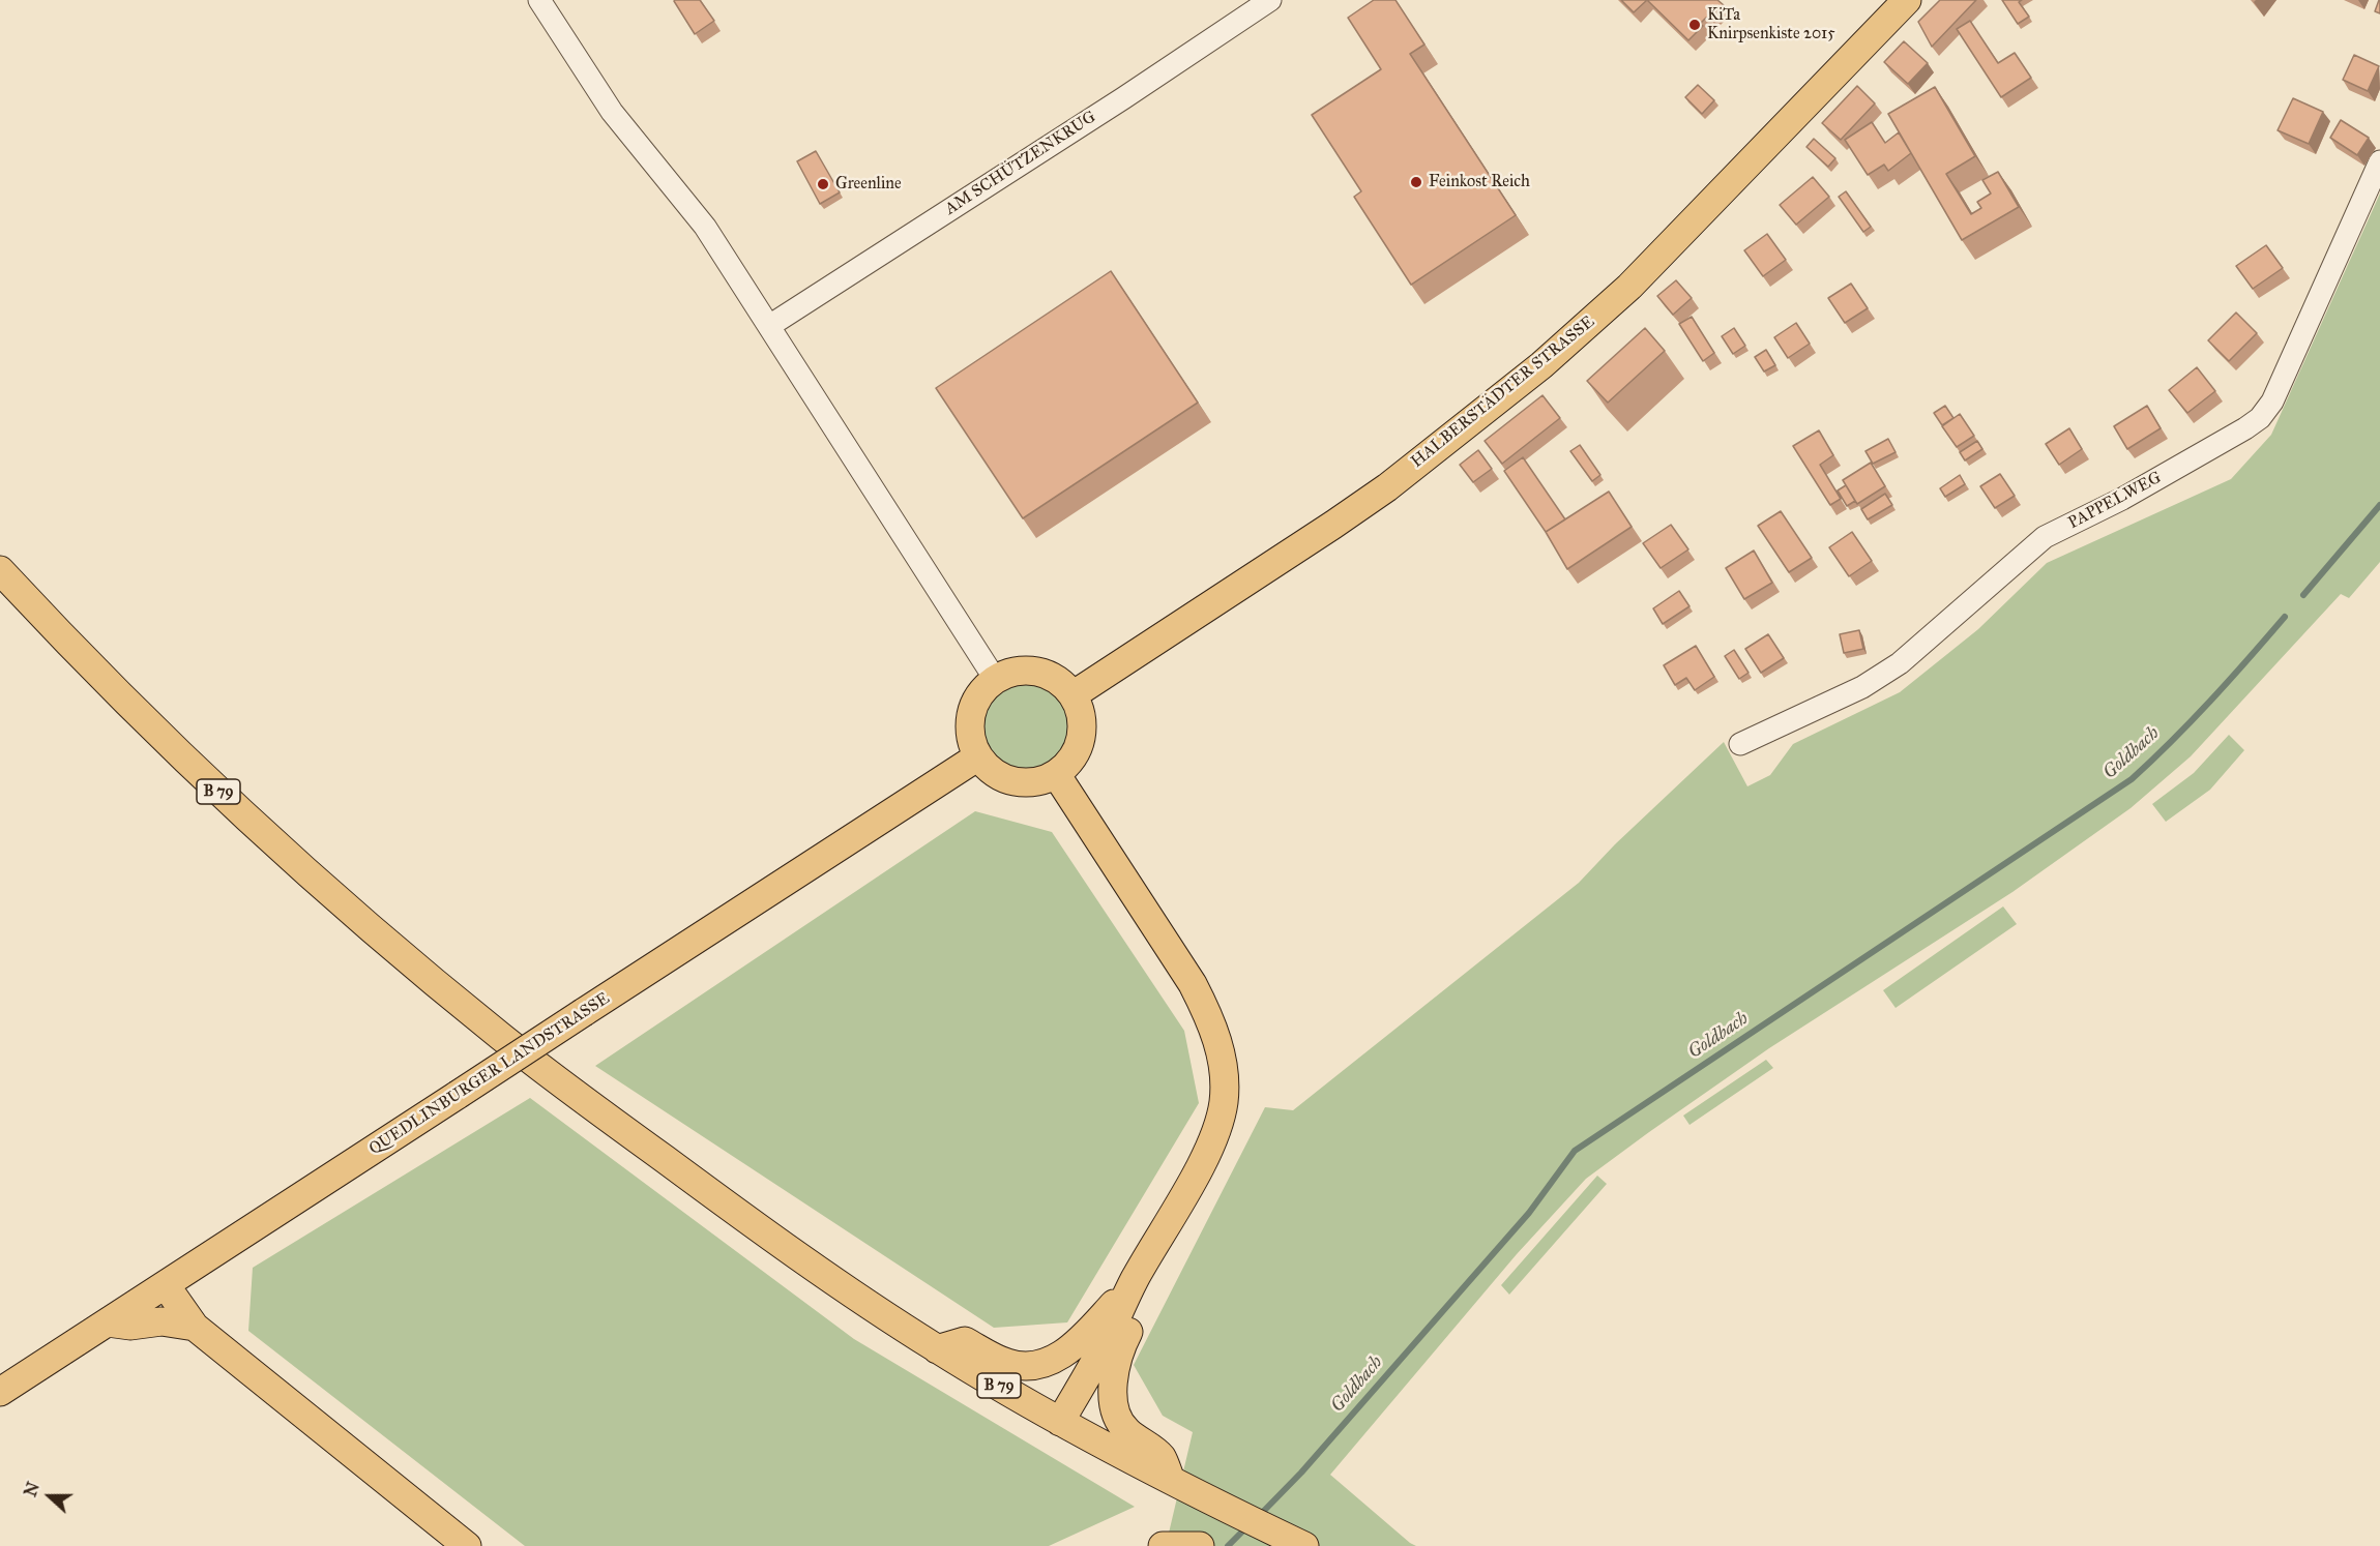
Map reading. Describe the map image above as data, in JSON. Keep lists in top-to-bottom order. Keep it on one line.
{"streets":{"main road":["HALBERSTÄDTER STRASSE","B 79","QUEDLINBURGER LANDSTRASSE"],"street":["AM SCHÜTZENKRUG","PAPPELWEG"]},"crossings":[["HALBERSTÄDTER STRASSE","QUEDLINBURGER LANDSTRASSE"]],"water":["Goldbach"],"places":["KiTa Knirpsenkiste 2015","Feinkost Reich","Greenline"],"north":"left"}
